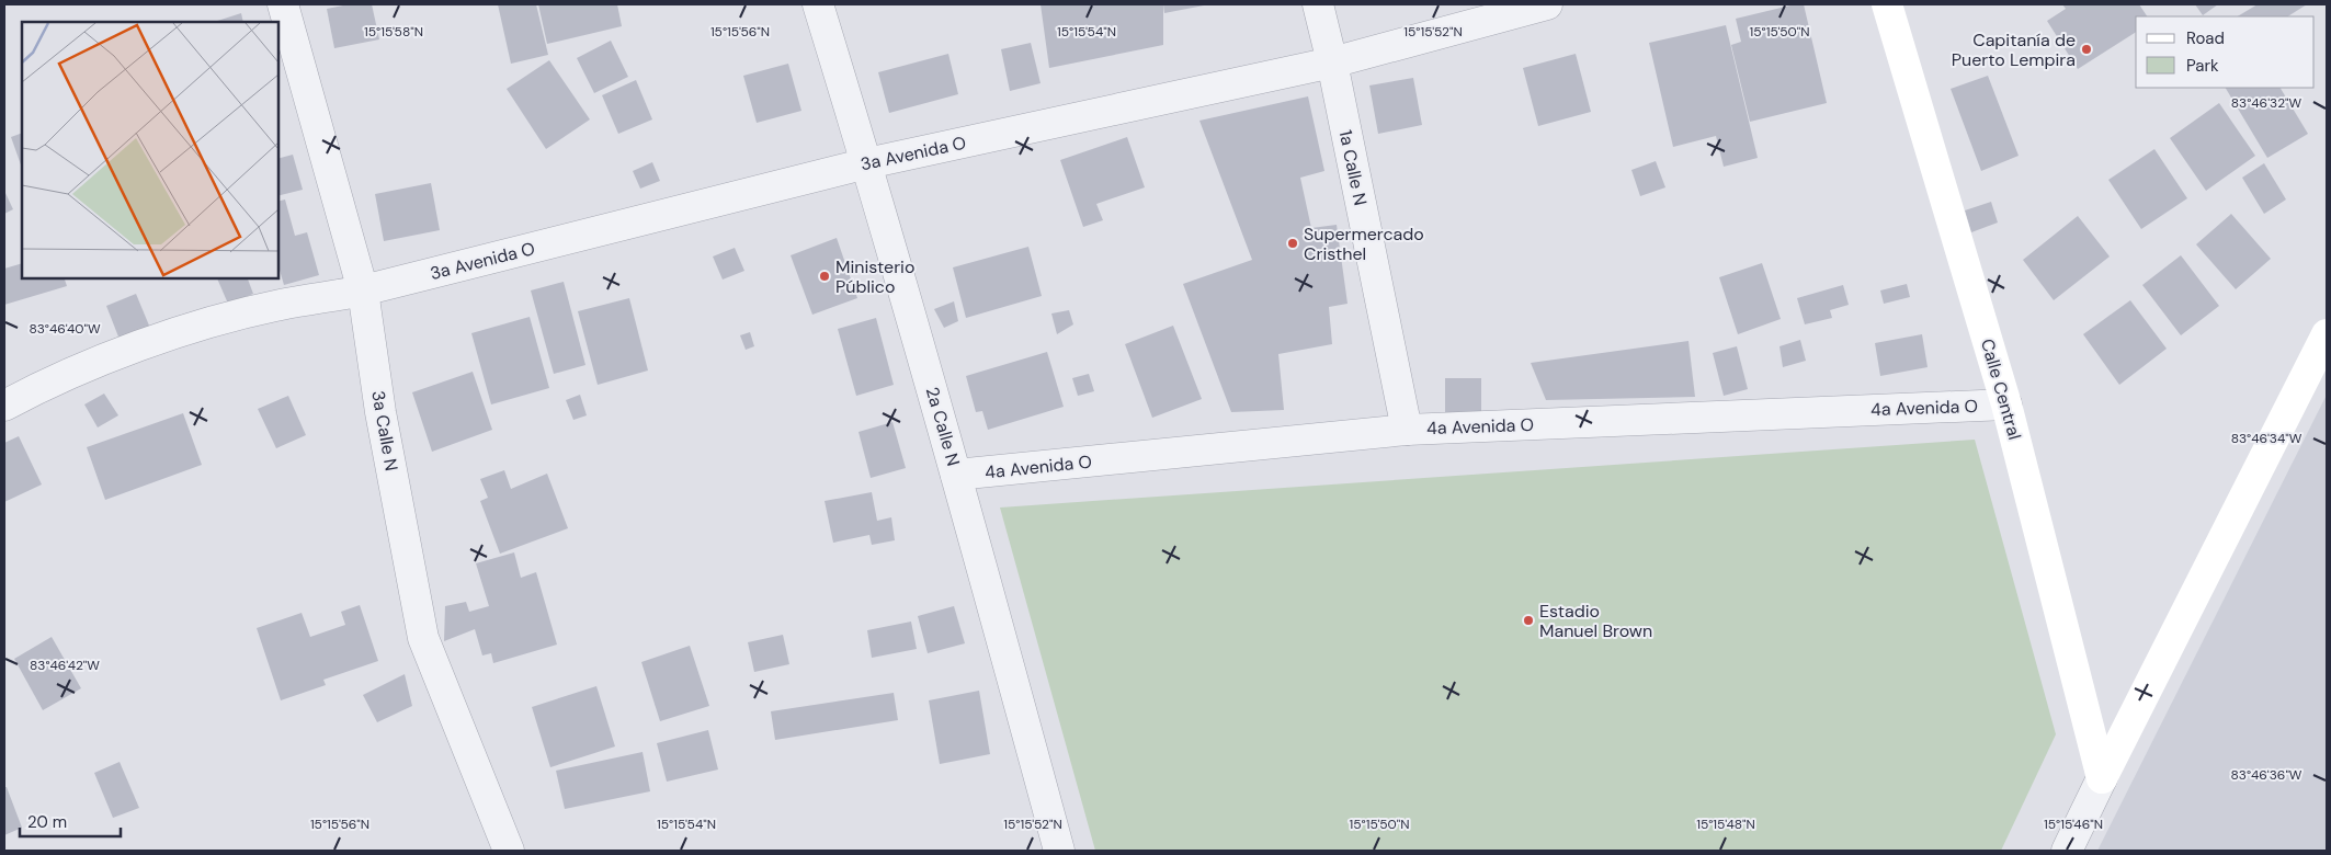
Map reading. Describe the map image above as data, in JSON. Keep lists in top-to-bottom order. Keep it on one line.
{"streets":{"street":["3a Avenida O","1a Calle N","Calle Central","4a Avenida O","2a Calle N","3a Calle N"]},"crossings":[["3a Avenida O","1a Calle N"],["3a Avenida O","2a Calle N"],["3a Avenida O","3a Calle N"],["1a Calle N","4a Avenida O"],["Calle Central","4a Avenida O"],["4a Avenida O","2a Calle N"]],"places":["Capitanía de Puerto Lempira","Supermercado Cristhel","Ministerio Público","Estadio Manuel Brown"],"legend":["Road","Park"],"scale_bar":"20 m","coordinates":["15°15'56\"N","15°15'54\"N","15°15'52\"N","15°15'50\"N","15°15'58\"N","83°46'32\"W","83°46'40\"W","83°46'34\"W","83°46'42\"W","83°46'36\"W","15°15'48\"N","15°15'46\"N"]}
